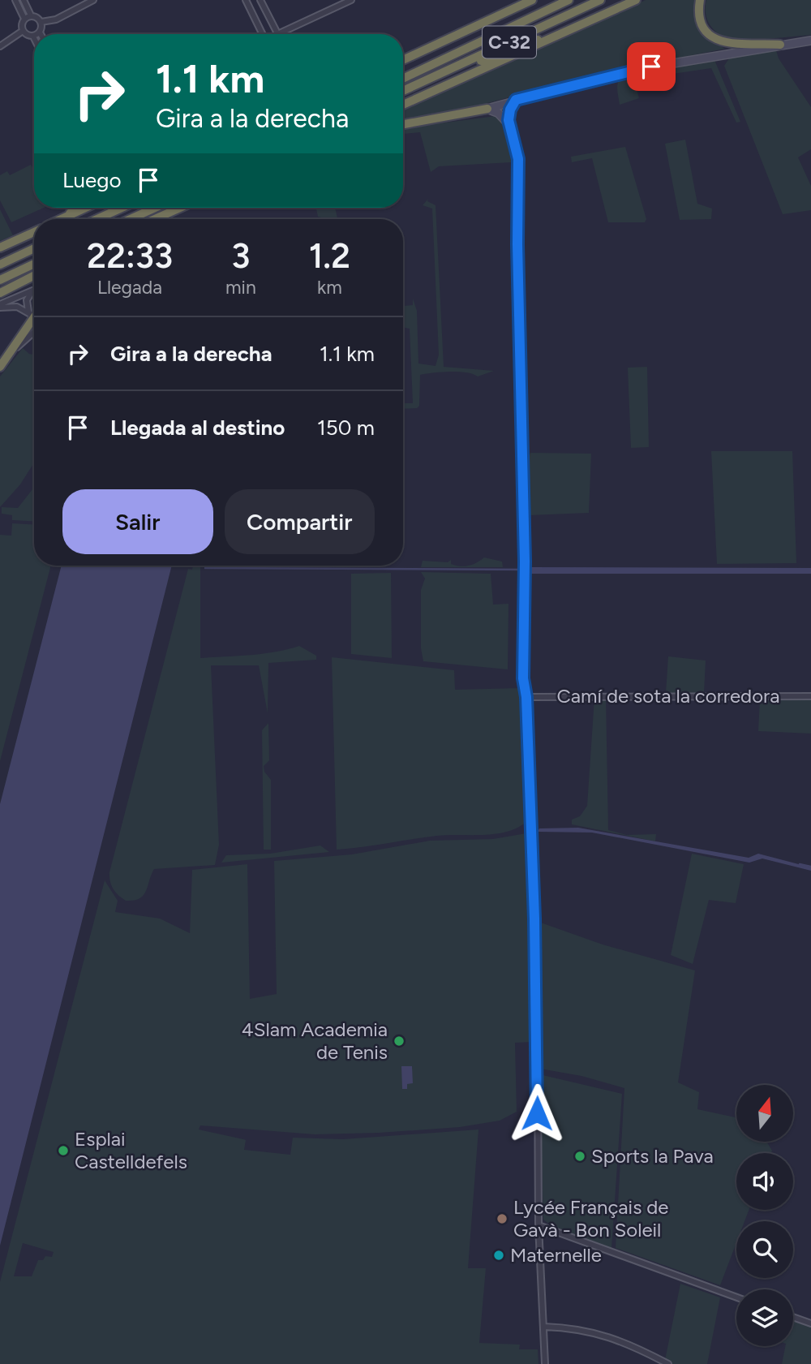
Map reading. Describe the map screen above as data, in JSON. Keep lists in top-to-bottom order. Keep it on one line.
{"streets":{"highway":["C-32"],"street":["Camí de sota la corredora"]},"places":["4Slam Academia de Tenis","Esplai Castelldefels","Sports la Pava","Lycée Français de Gavà - Bon Soleil","Maternelle"],"north":"top","page":{"turn":["1.1 km","Gira a la derecha"],"then":"Luego","eta":["22:33","Llegada","3","min","1.2","km"],"list":[{"name":"Gira a la derecha","value":"1.1 km"},{"name":"Llegada al destino","value":"150 m"}],"buttons":["Salir","Compartir"]}}
